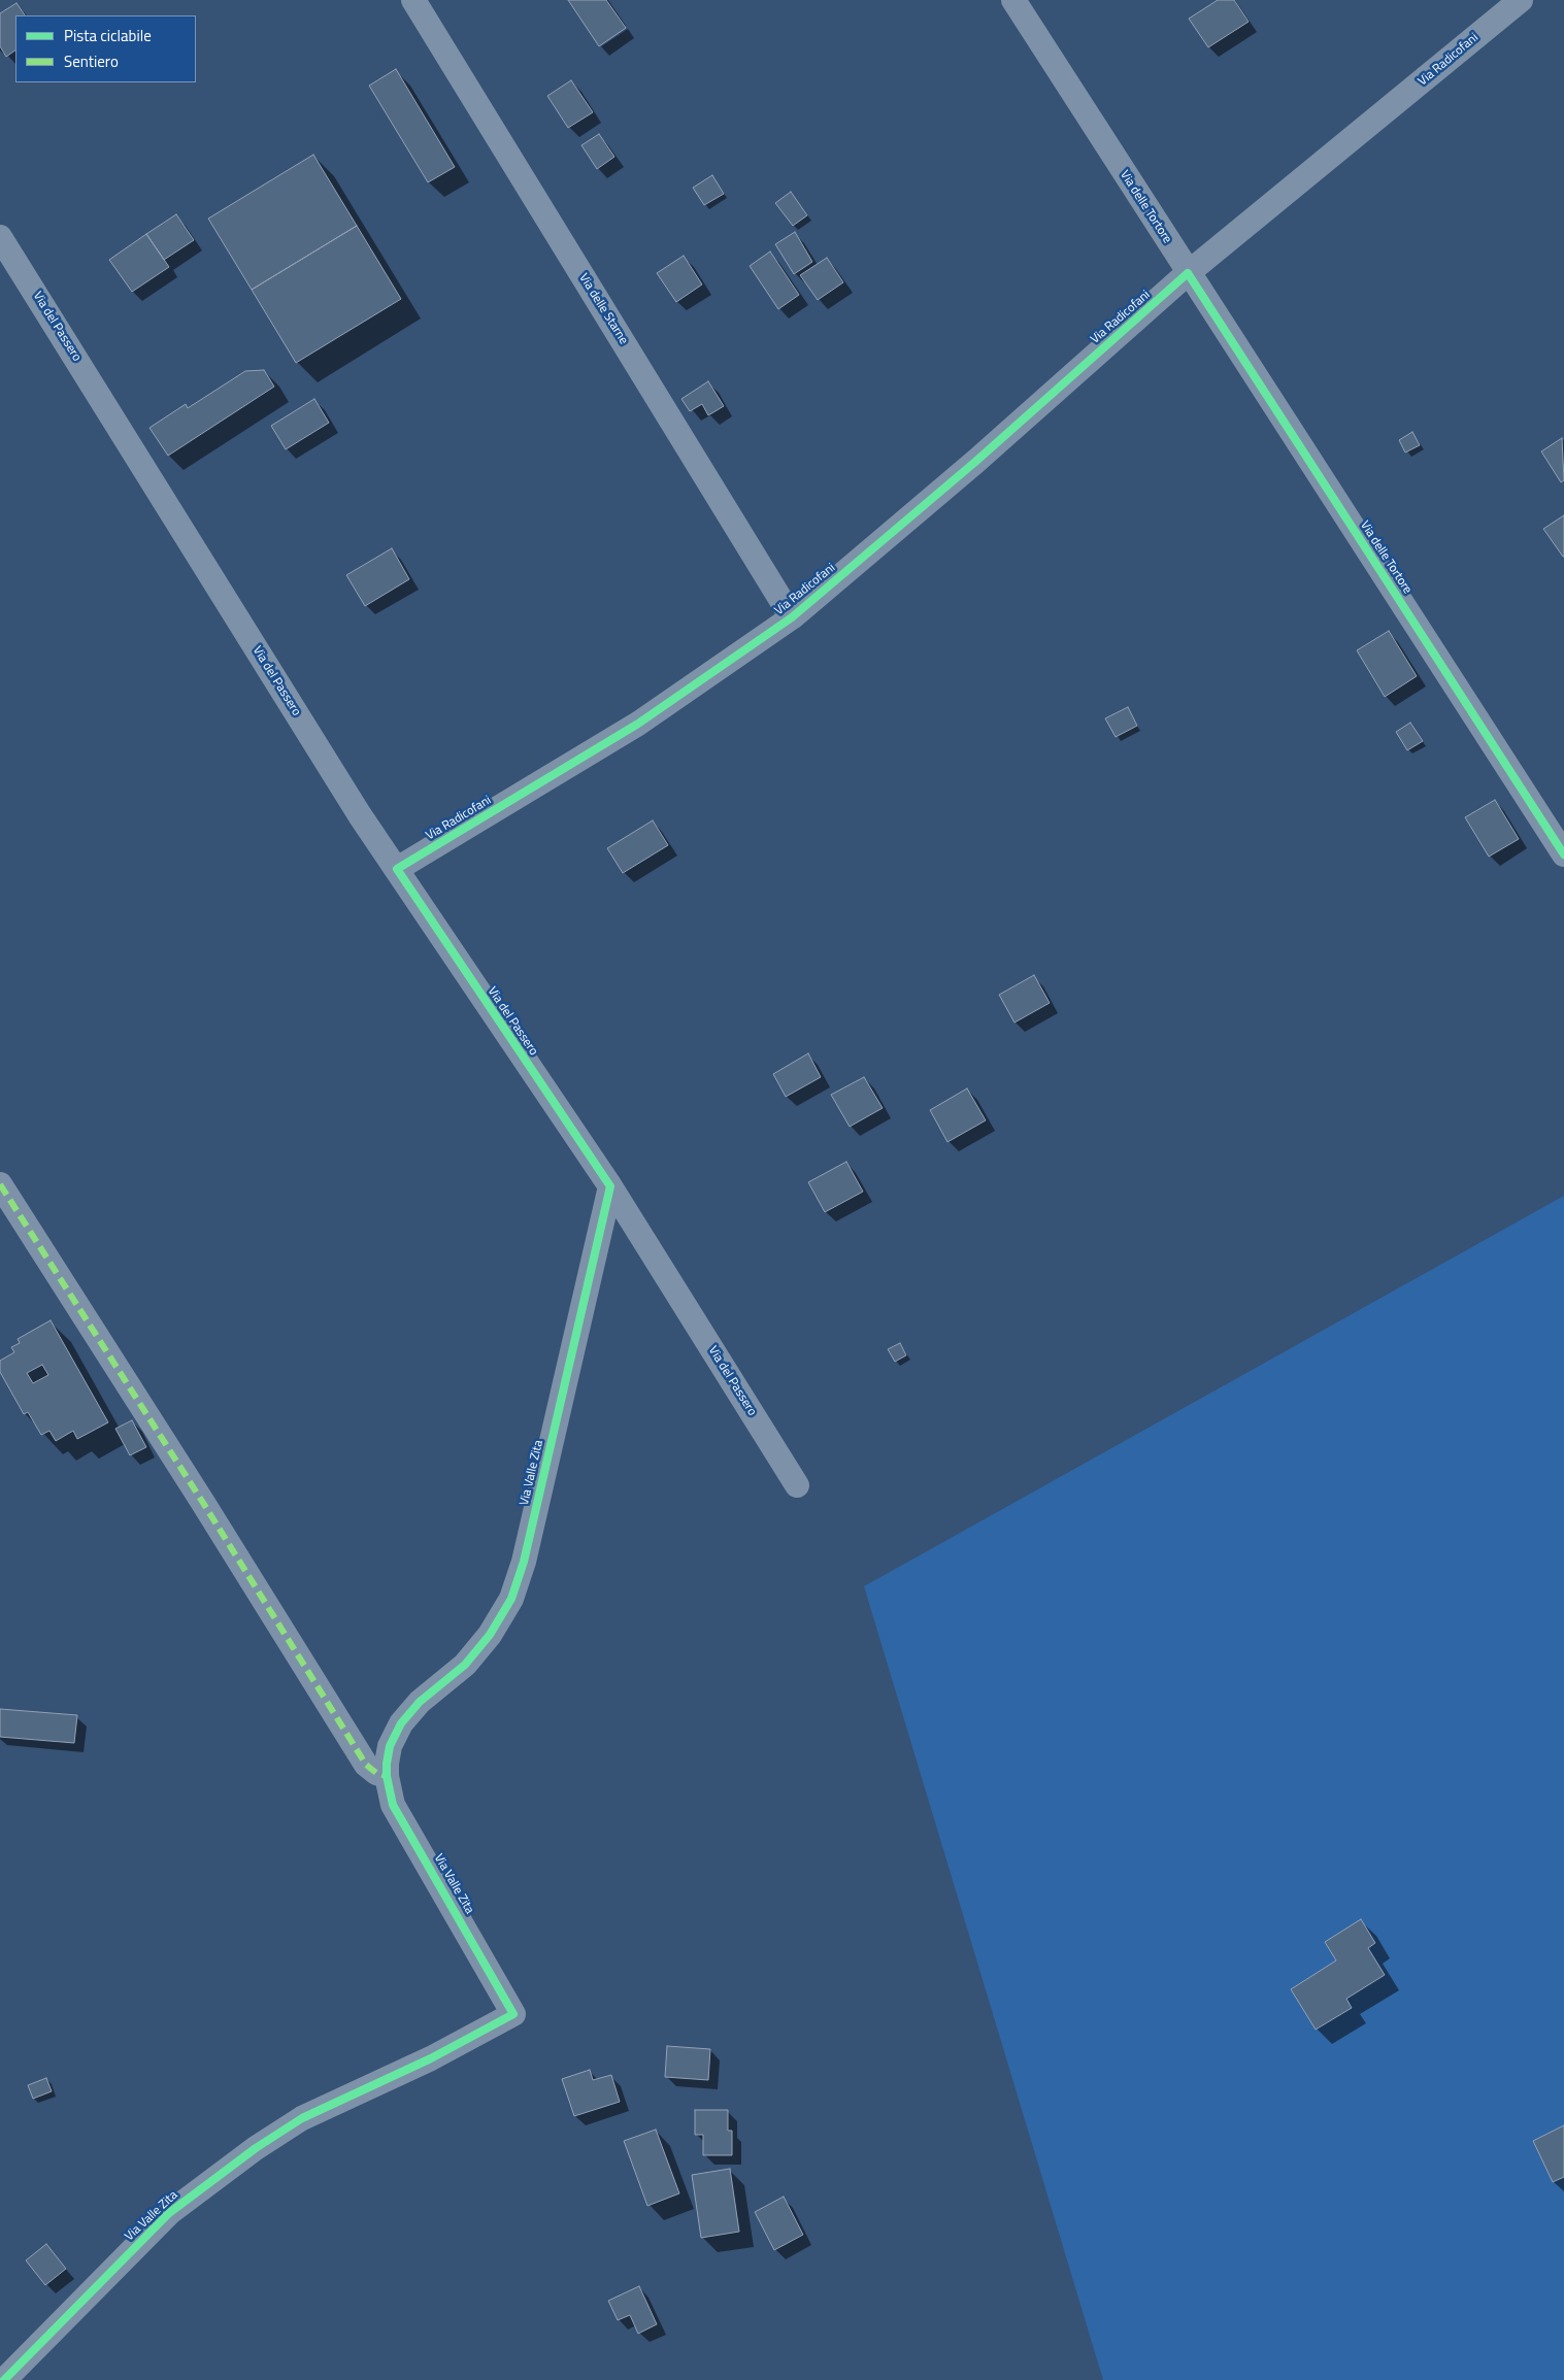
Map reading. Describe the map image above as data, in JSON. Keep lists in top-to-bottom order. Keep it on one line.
{"streets":{"street":["Via Radicofani","Via delle Tortore","Via delle Starne","Via del Passero","Via Valle Zita"]},"crossings":[["Via Radicofani","Via delle Tortore"],["Via Radicofani","Via delle Starne"],["Via Radicofani","Via del Passero"],["Via del Passero","Via Valle Zita"]],"legend":["Pista ciclabile","Sentiero"]}
